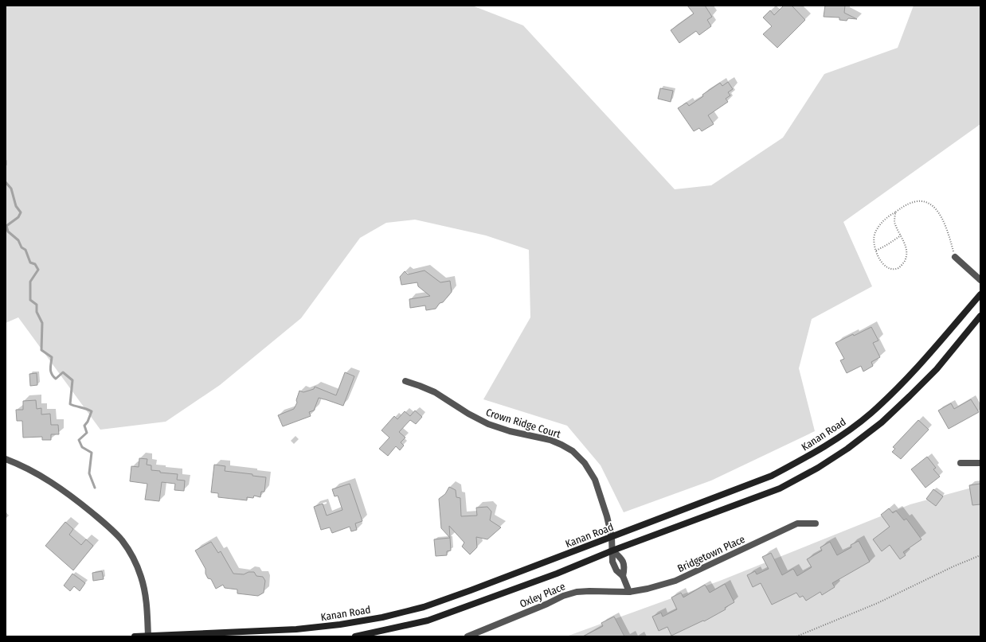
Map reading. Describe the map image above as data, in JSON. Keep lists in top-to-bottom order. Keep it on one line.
{"streets":{"main road":["Kanan Road"],"street":["Crown Ridge Court","Bridgetown Place","Oxley Place"]},"crossings":[["Crown Ridge Court","Kanan Road"],["Bridgetown Place","Oxley Place"]]}
